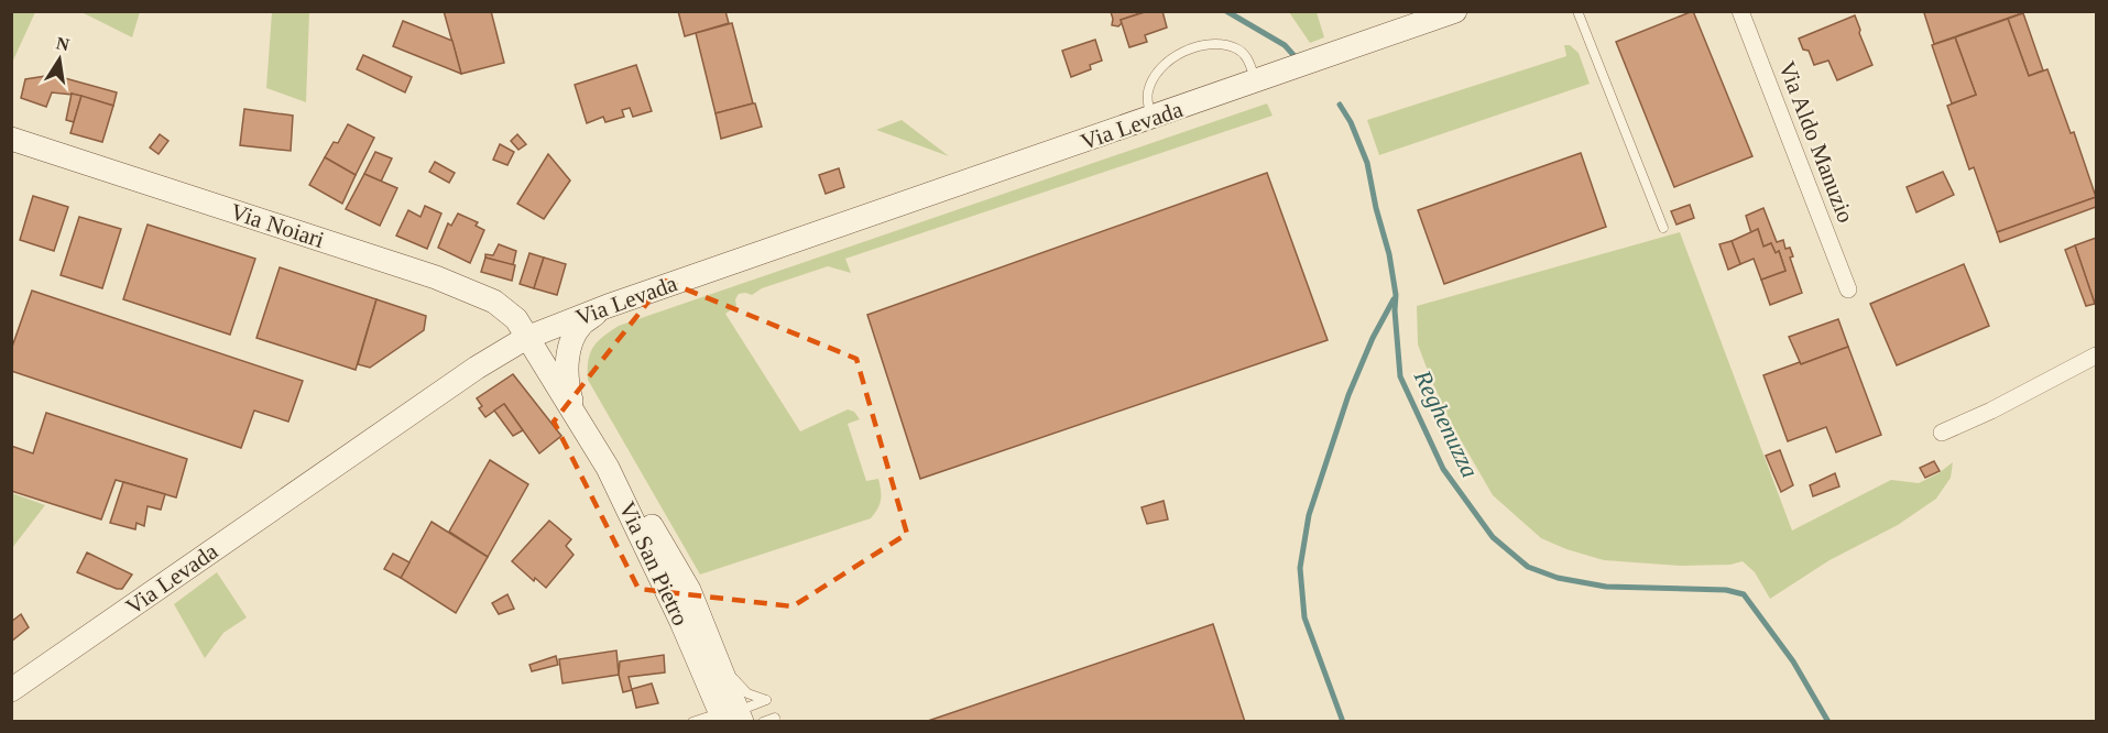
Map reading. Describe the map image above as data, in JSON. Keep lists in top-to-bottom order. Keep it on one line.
{"streets":{"main road":["Via Levada","Via Noiari","Via San Pietro"],"street":["Via Aldo Manuzio"]},"crossings":[["Via Levada","Via Noiari"],["Via Levada","Via San Pietro"],["Via Noiari","Via San Pietro"]],"water":["Reghenuzza"],"north":"top"}
